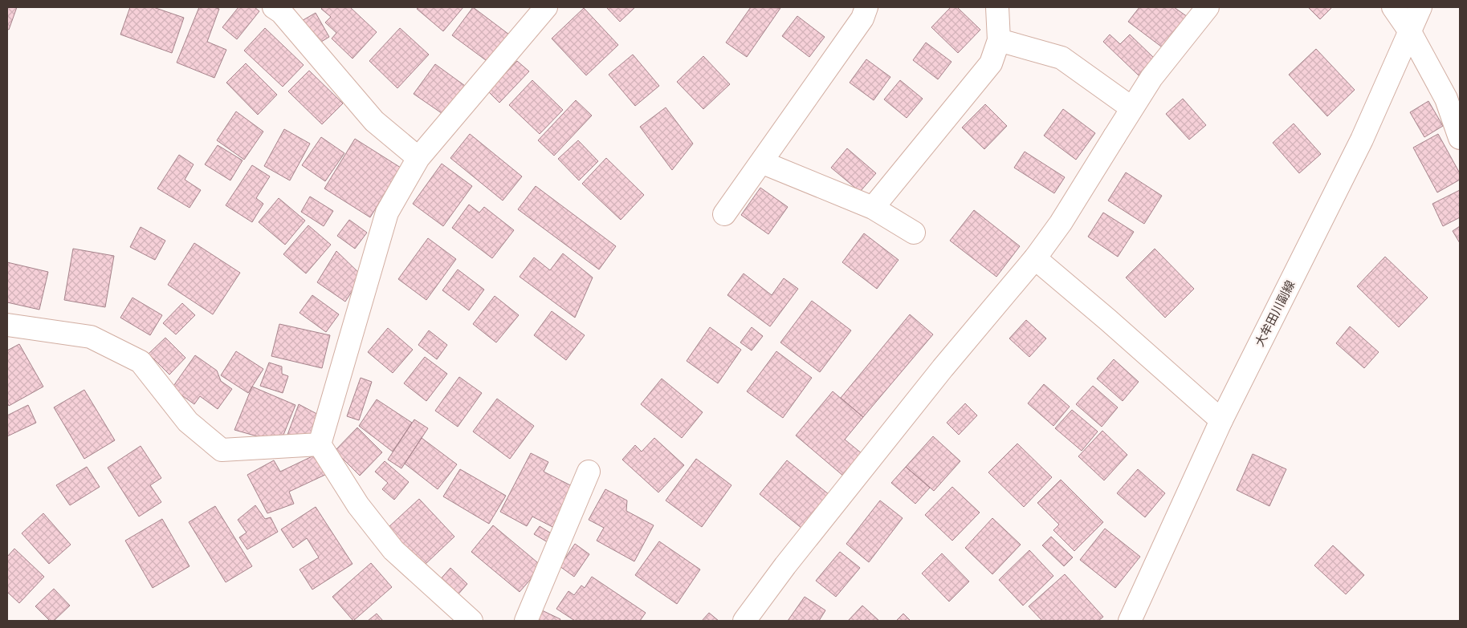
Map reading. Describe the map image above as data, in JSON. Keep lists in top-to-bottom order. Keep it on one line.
{"streets":{"street":["大牟田川副線"]}}
